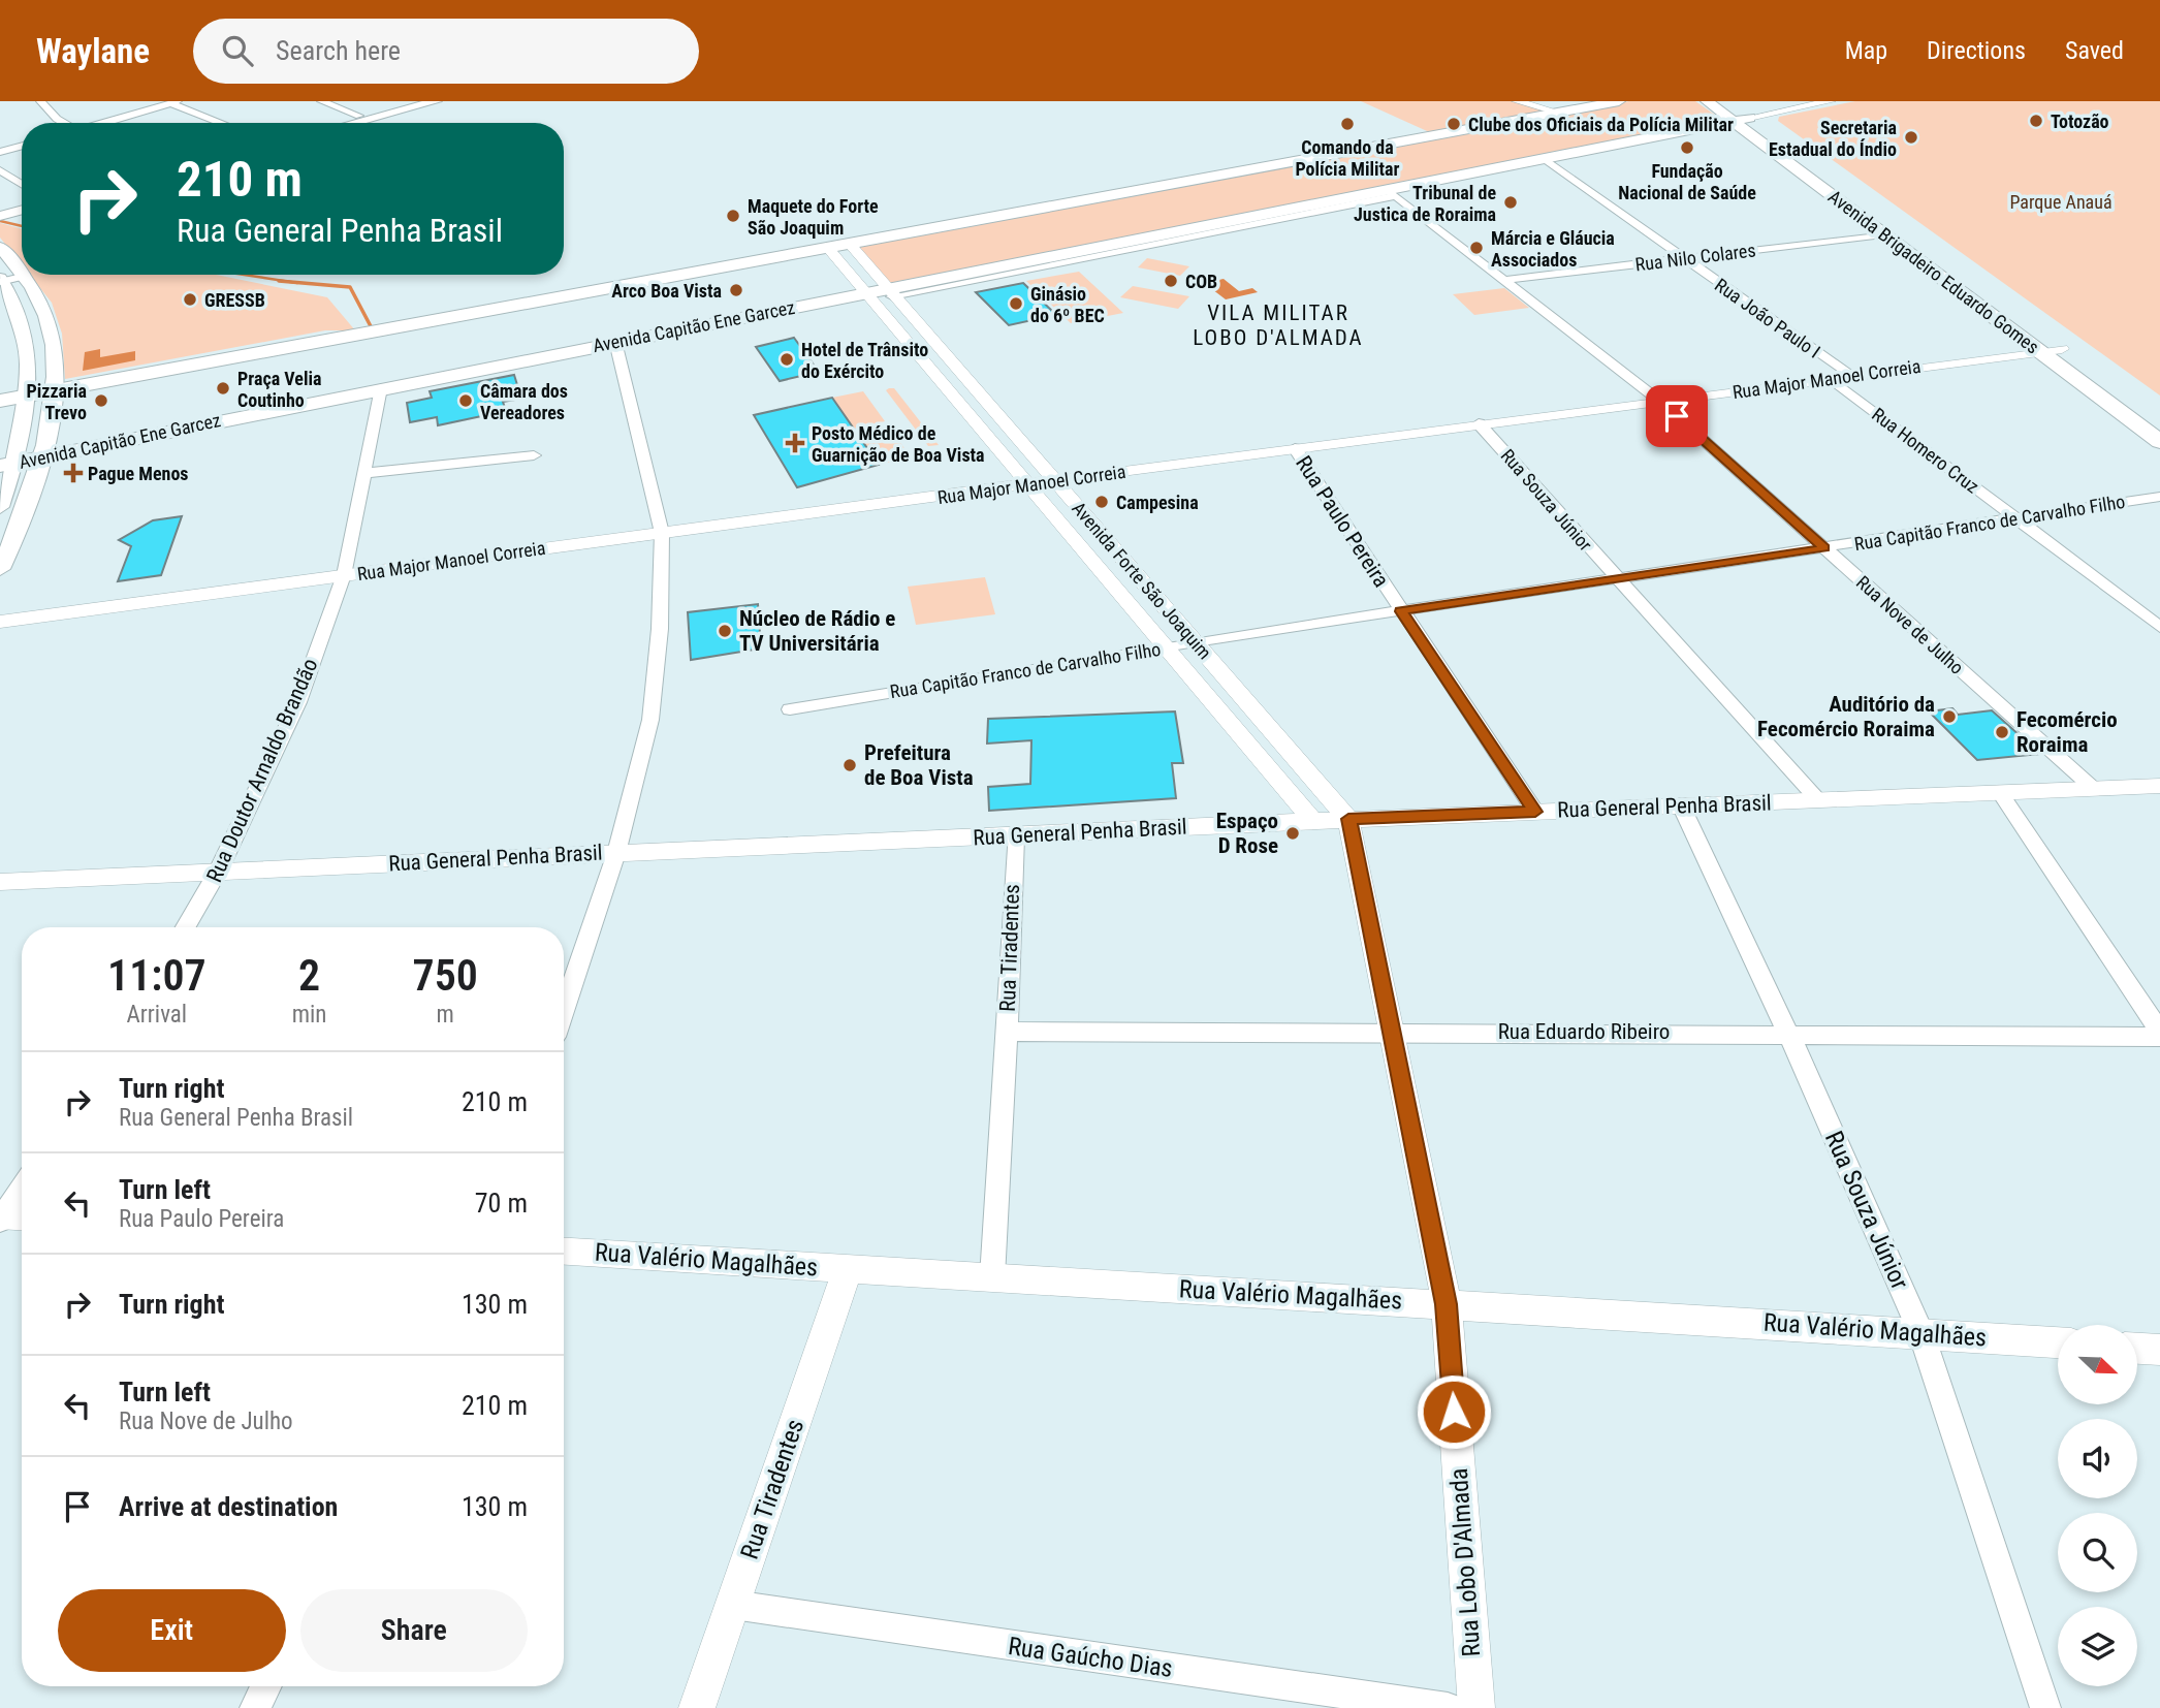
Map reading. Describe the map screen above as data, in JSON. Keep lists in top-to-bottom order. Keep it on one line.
{"streets":{"main road":["Avenida Brigadeiro Eduardo Gomes","Avenida Capitão Ene Garcez"],"street":["Rua Nilo Colares","Rua João Paulo I","Rua Major Manoel Correia","Rua Homero Cruz","Rua Souza Júnior","Rua Paulo Pereira","Rua Capitão Franco de Carvalho Filho","Avenida Forte São Joaquim","Rua Nove de Julho","Rua Doutor Arnaldo Brandão","Rua General Penha Brasil","Rua Tiradentes","Rua Eduardo Ribeiro","Rua Valério Magalhães","Rua Lobo D'Almada","Rua Gaúcho Dias"]},"crossings":[["Rua Nilo Colares","Avenida Brigadeiro Eduardo Gomes"],["Rua Nilo Colares","Rua João Paulo I"],["Rua Nilo Colares","Rua Nove de Julho"],["Avenida Brigadeiro Eduardo Gomes","Avenida Capitão Ene Garcez"],["Avenida Brigadeiro Eduardo Gomes","Rua Major Manoel Correia"],["Rua João Paulo I","Avenida Capitão Ene Garcez"],["Rua João Paulo I","Rua Major Manoel Correia"],["Avenida Capitão Ene Garcez","Avenida Forte São Joaquim"],["Avenida Capitão Ene Garcez","Rua Nove de Julho"],["Avenida Capitão Ene Garcez","Rua Doutor Arnaldo Brandão"],["Rua Major Manoel Correia","Rua Homero Cruz"],["Rua Major Manoel Correia","Rua Souza Júnior"],["Rua Major Manoel Correia","Rua Paulo Pereira"],["Rua Major Manoel Correia","Avenida Forte São Joaquim"],["Rua Major Manoel Correia","Rua Nove de Julho"],["Rua Major Manoel Correia","Rua Doutor Arnaldo Brandão"],["Rua Homero Cruz","Rua Capitão Franco de Carvalho Filho"],["Rua Souza Júnior","Rua Capitão Franco de Carvalho Filho"],["Rua Souza Júnior","Rua General Penha Brasil"],["Rua Souza Júnior","Rua Eduardo Ribeiro"],["Rua Souza Júnior","Rua Valério Magalhães"],["Rua Paulo Pereira","Rua Capitão Franco de Carvalho Filho"],["Rua Paulo Pereira","Rua General Penha Brasil"],["Rua Capitão Franco de Carvalho Filho","Avenida Forte São Joaquim"],["Rua Capitão Franco de Carvalho Filho","Rua Nove de Julho"],["Avenida Forte São Joaquim","Rua General Penha Brasil"],["Avenida Forte São Joaquim","Rua Lobo D'Almada"],["Rua Nove de Julho","Rua General Penha Brasil"],["Rua Doutor Arnaldo Brandão","Rua General Penha Brasil"],["Rua General Penha Brasil","Rua Tiradentes"],["Rua General Penha Brasil","Rua Lobo D'Almada"],["Rua Tiradentes","Rua Eduardo Ribeiro"],["Rua Tiradentes","Rua Valério Magalhães"],["Rua Tiradentes","Rua Gaúcho Dias"],["Rua Eduardo Ribeiro","Rua Lobo D'Almada"],["Rua Valério Magalhães","Rua Lobo D'Almada"]],"districts":["VILA MILITAR LOBO D'ALMADA"],"parks":["Parque Anauá"],"places":{"other":["Totozão","Comando da Polícia Militar","Clube dos Oficiais da Polícia Militar","Secretaria Estadual do Índio","Fundação Nacional de Saúde","Tribunal de Justica de Roraima","Maquete do Forte São Joaquim","Márcia e Gláucia Associados","COB","Arco Boa Vista","GRESSB","Ginásio do 6º BEC","Hotel de Trânsito do Exército","Praça Velia Coutinho","Pizzaria Trevo","Câmara dos Vereadores","Campesina","Núcleo de Rádio e TV Universitária","Auditório da Fecomércio Roraima","Fecomércio Roraima","Prefeitura de Boa Vista","Espaço D Rose"],"health":["Posto Médico de Guarnição de Boa Vista","Pague Menos"]},"north":"bottom right","page":{"header":"Waylane","search":"Search here","nav":["Map","Directions","Saved"],"turn":["210 m","Rua General Penha Brasil"],"eta":["11:07","Arrival","2","min","750","m"],"list":[{"name":"Turn right","note":"Rua General Penha Brasil","value":"210 m"},{"name":"Turn left","note":"Rua Paulo Pereira","value":"70 m"},{"name":"Turn right","value":"130 m"},{"name":"Turn left","note":"Rua Nove de Julho","value":"210 m"},{"name":"Arrive at destination","value":"130 m"}],"buttons":["Exit","Share"]}}
